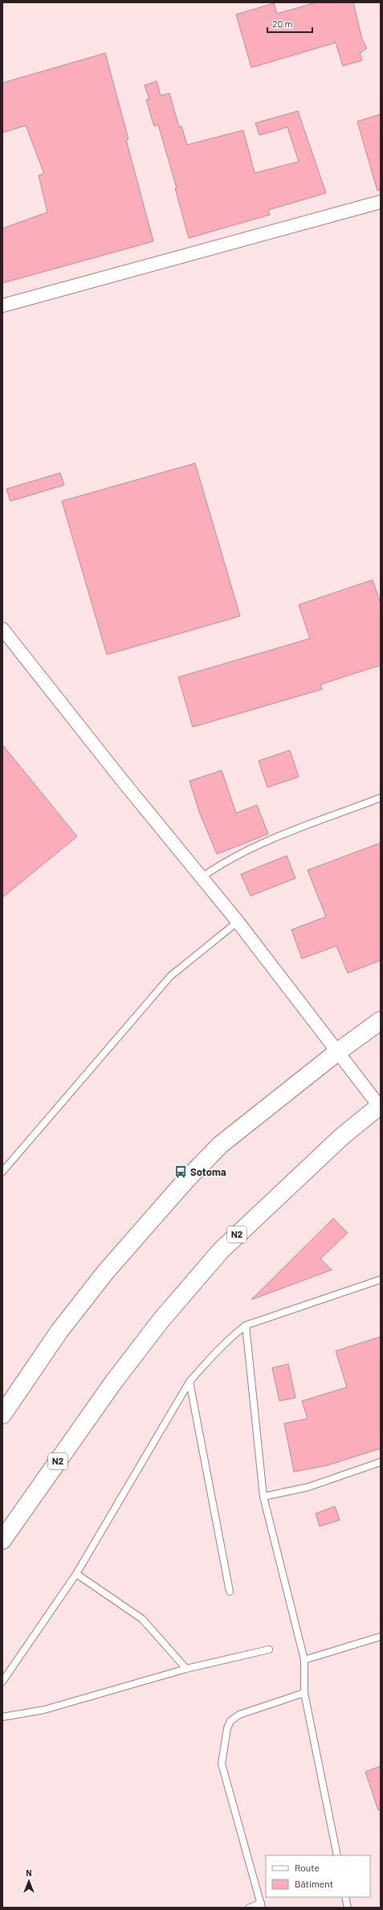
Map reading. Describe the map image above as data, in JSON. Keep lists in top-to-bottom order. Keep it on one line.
{"streets":{"highway":["N2"]},"places":{"bus stop":["Sotoma"]},"legend":["Route","Bâtiment"],"scale_bar":"20 m","north":"top"}
